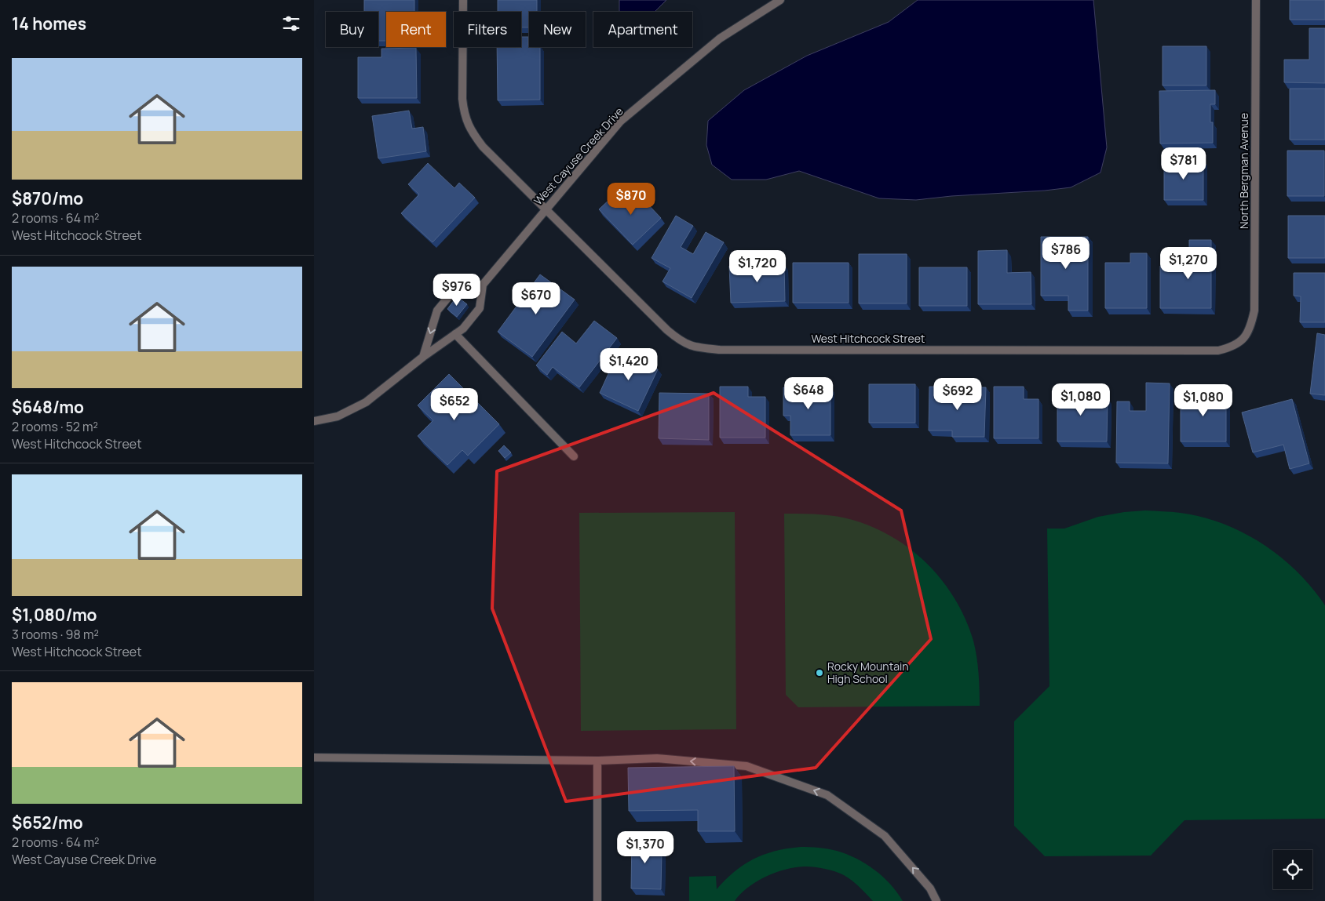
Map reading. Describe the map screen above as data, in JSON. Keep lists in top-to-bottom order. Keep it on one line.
{"streets":{"street":["West Cayuse Creek Drive","North Bergman Avenue","West Hitchcock Street"]},"crossings":[["West Cayuse Creek Drive","West Hitchcock Street"],["North Bergman Avenue","West Hitchcock Street"]],"places":["Rocky Mountain High School"],"page":{"heading":"14 homes","chip":["Buy","Rent","Filters","New","Apartment"],"list":[{"name":"$870/mo","note":"2 rooms · 64 m² · West Hitchcock Street"},{"name":"$648/mo","note":"2 rooms · 52 m² · West Hitchcock Street"},{"name":"$1,080/mo","note":"3 rooms · 98 m² · West Hitchcock Street"},{"name":"$652/mo","note":"2 rooms · 64 m² · West Cayuse Creek Drive"}],"price":["$781","$870","$786","$1,270","$1,720","$976","$670","$1,420","$648","$692","$1,080","$1,080","$652","$1,370"]}}
